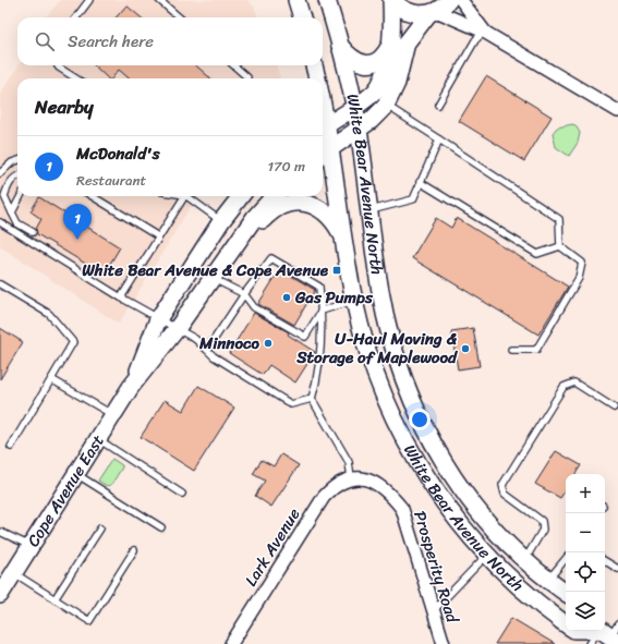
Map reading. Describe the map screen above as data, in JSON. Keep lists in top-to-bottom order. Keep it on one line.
{"streets":{"main road":["White Bear Avenue North","Cope Avenue East"],"street":["Lark Avenue","Prosperity Road"]},"crossings":[["Lark Avenue","Prosperity Road"]],"places":{"transit":["White Bear Avenue & Cope Avenue"],"other":["Gas Pumps","Minnoco","U-Haul Moving & Storage of Maplewood"]},"page":{"search":"Search here","heading":"Nearby","list":[{"mark":"1","name":"McDonald's","note":"Restaurant","value":"170 m"}],"pins":"1","map_buttons":["+","−"]}}
